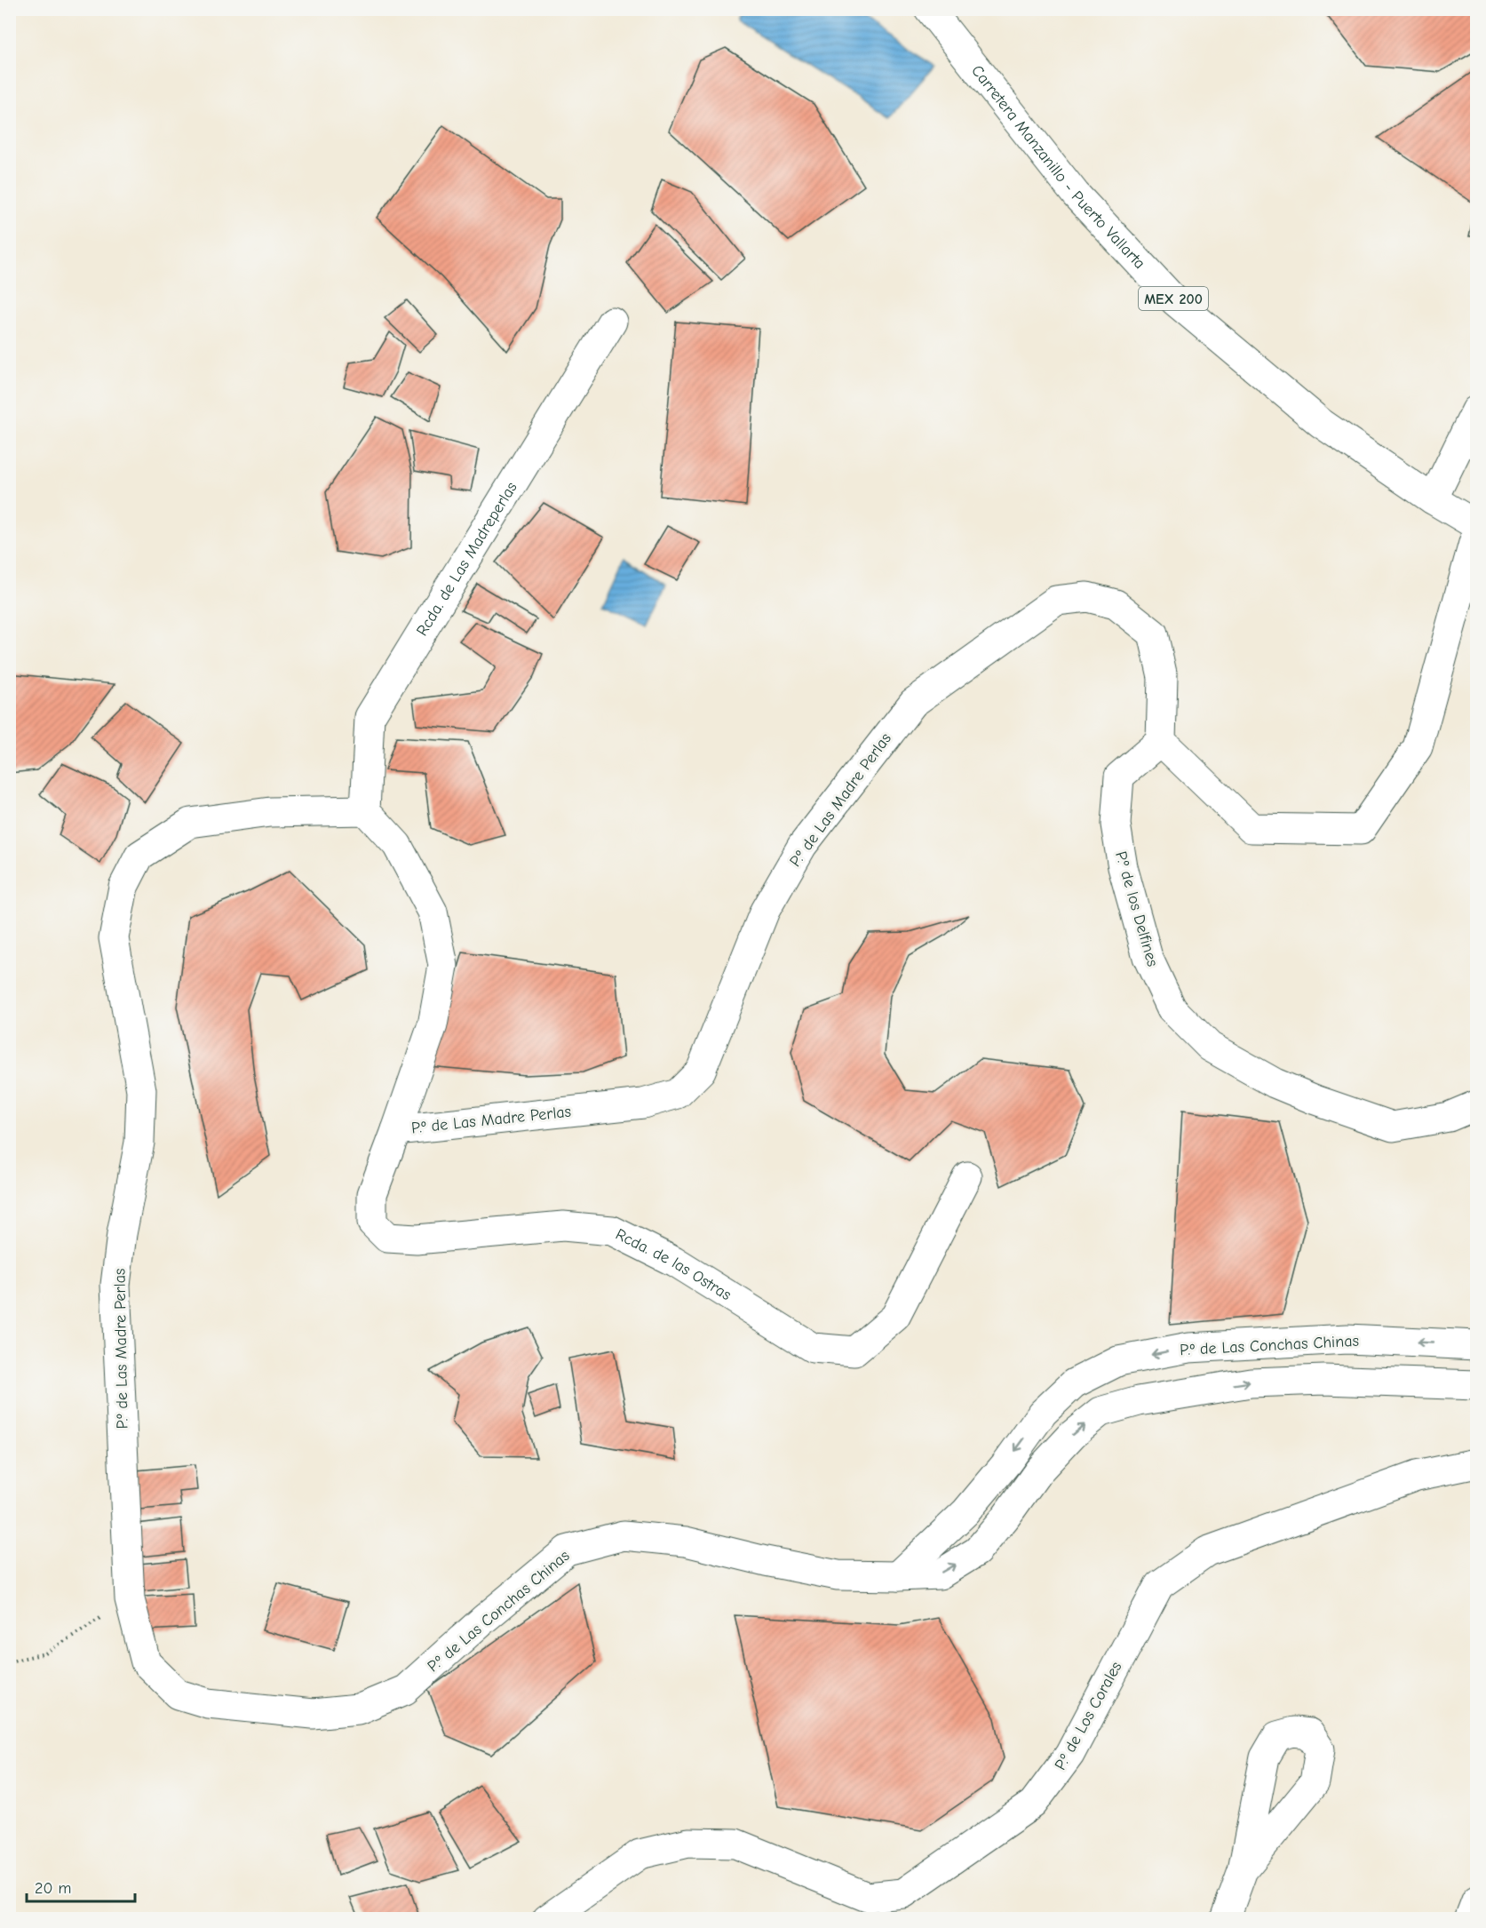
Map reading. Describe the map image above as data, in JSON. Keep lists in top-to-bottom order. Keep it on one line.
{"streets":{"main road":["Carretera Manzanillo - Puerto Vallarta","MEX 200","Rcda. de Las Madreperlas","P.º de Las Madre Perlas","P.º de los Delfines","Rcda. de las Ostras","P.º de Las Conchas Chinas","P.º de Los Corales"]},"crossings":[["Rcda. de Las Madreperlas","P.º de Las Madre Perlas"],["P.º de Las Madre Perlas","P.º de los Delfines"],["P.º de Las Madre Perlas","Rcda. de las Ostras"],["P.º de Las Madre Perlas","P.º de Las Conchas Chinas"]],"scale_bar":"20 m"}
